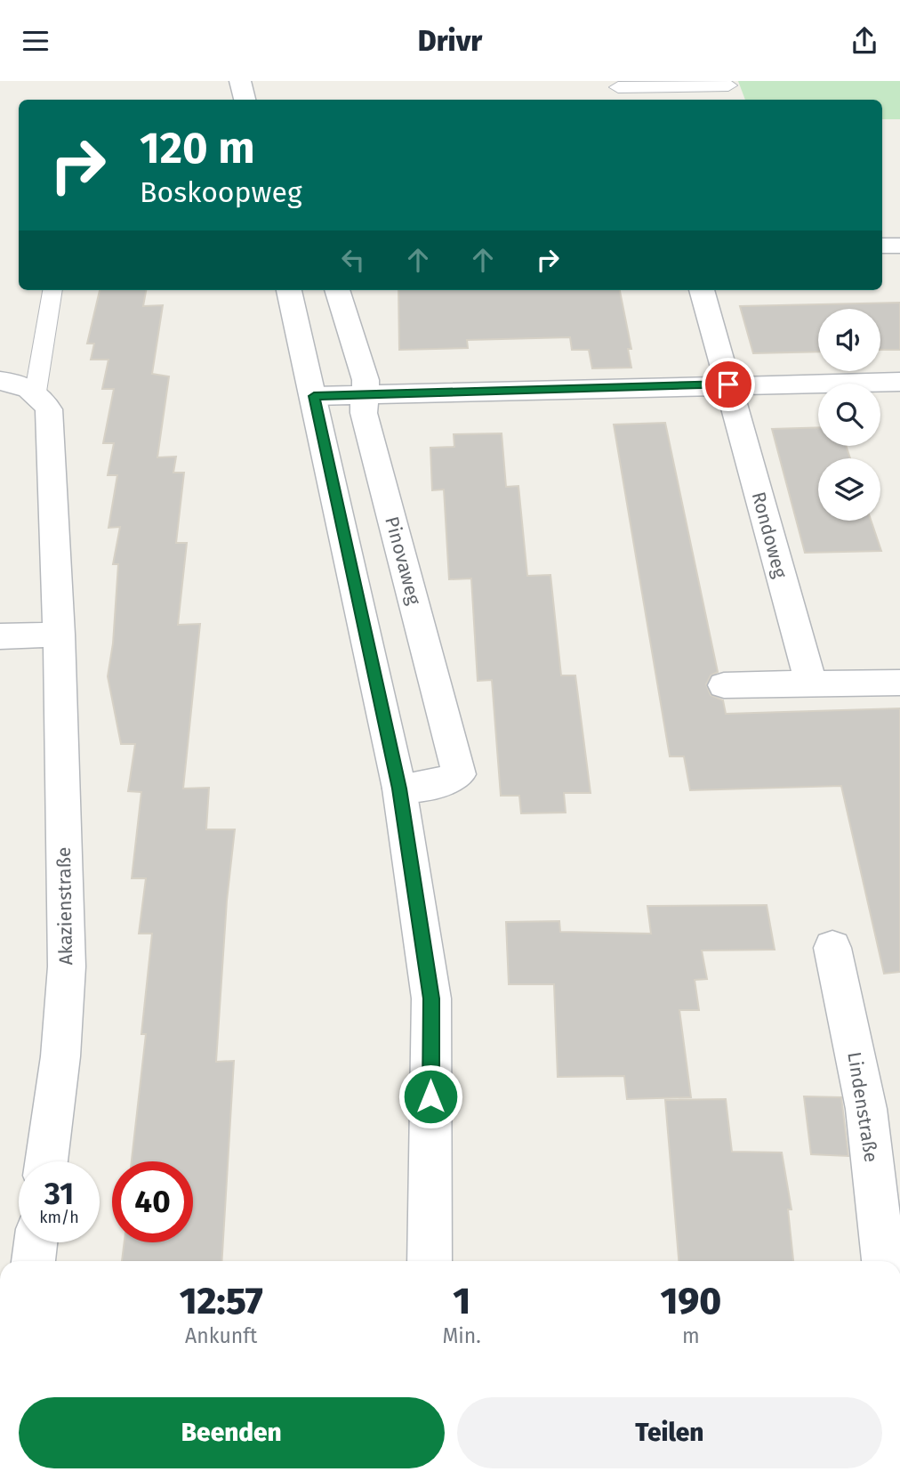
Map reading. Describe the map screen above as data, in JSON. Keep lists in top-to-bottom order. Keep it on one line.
{"streets":{"street":["Rondoweg","Pinovaweg","Akazienstraße","Lindenstraße"]},"page":{"header":"Drivr","turn":["120 m","Boskoopweg"],"speed":"31 km/h","limit":"40","eta":["12:57","Ankunft","1","Min.","190","m"],"buttons":["Beenden","Teilen"]}}
